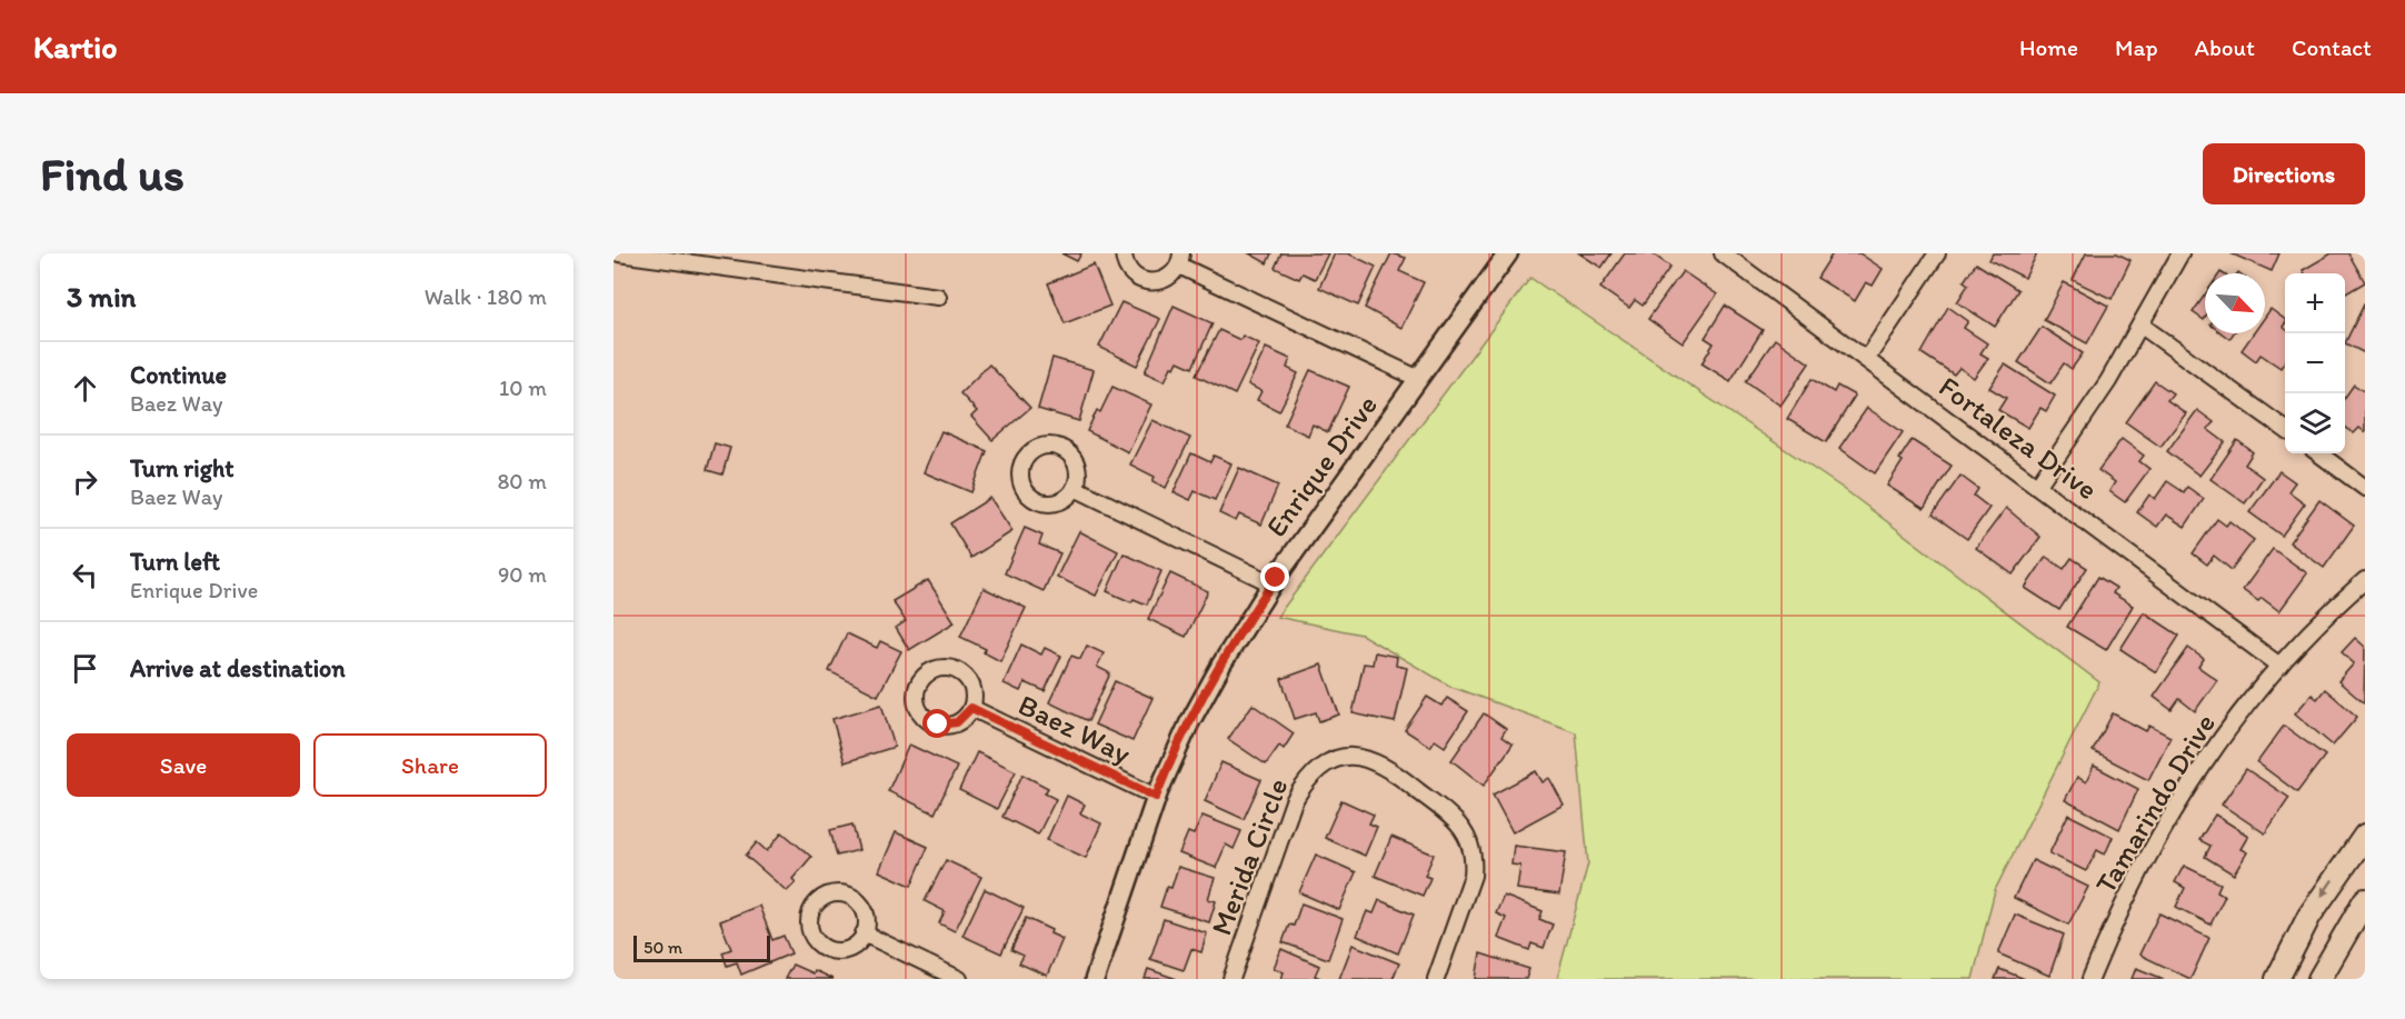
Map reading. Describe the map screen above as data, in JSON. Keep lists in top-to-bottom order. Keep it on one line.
{"streets":{"street":["Fortaleza Drive","Enrique Drive","Baez Way","Tamarindo Drive","Merida Circle"]},"crossings":[["Fortaleza Drive","Tamarindo Drive"],["Enrique Drive","Baez Way"]],"scale_bar":"50 m","north":"bottom right","page":{"header":"Kartio","nav":["Home","Map","About","Contact"],"buttons":["Directions",["Save","Share"]],"title":"Find us","heading":["3 min","Walk · 180 m"],"map_buttons":["+","−"],"list":[["Continue","Baez Way","10 m"],["Turn right","Baez Way","80 m"],["Turn left","Enrique Drive","90 m"],"Arrive at destination"],"scale":"50 m"}}
